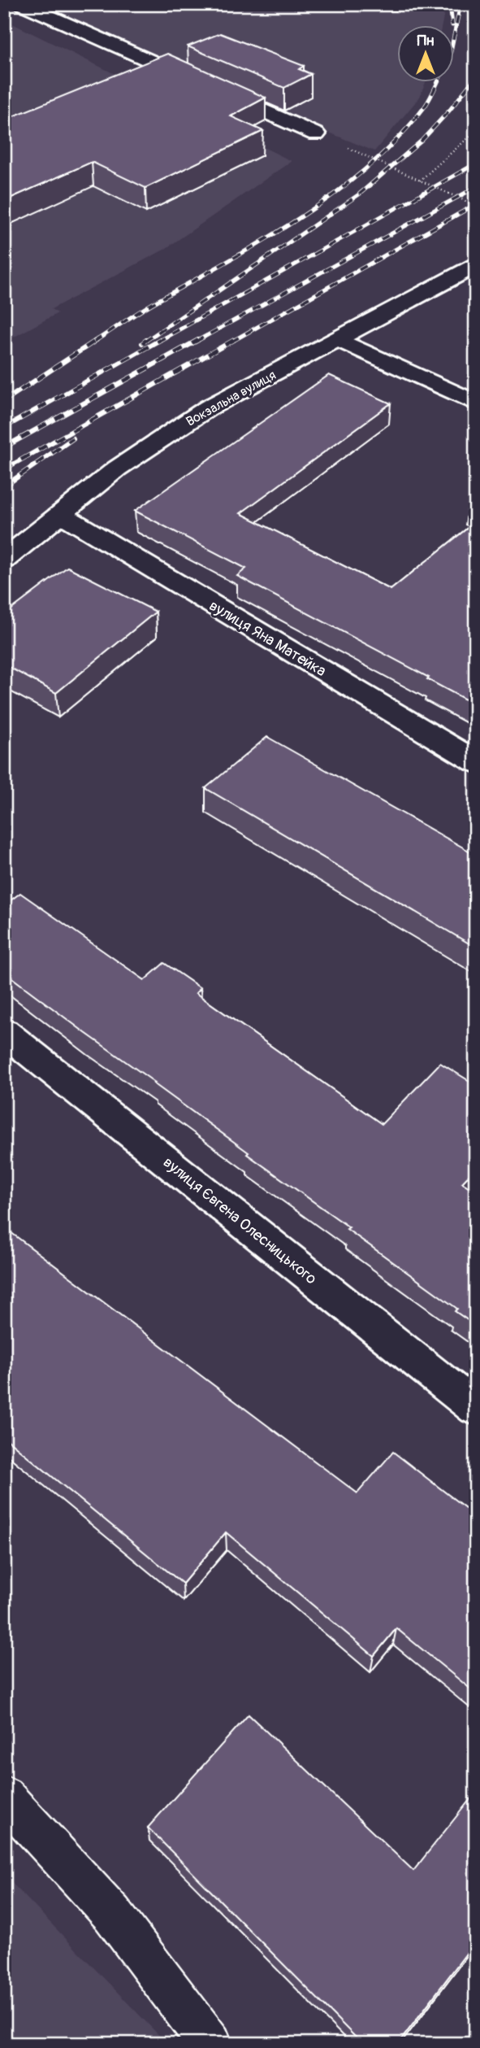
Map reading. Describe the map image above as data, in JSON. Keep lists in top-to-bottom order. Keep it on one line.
{"streets":{"street":["Вокзальна вулиця","вулиця Яна Матейка","вулиця Євгена Олесницького"]},"crossings":[["Вокзальна вулиця","вулиця Яна Матейка"]],"north":"top"}
